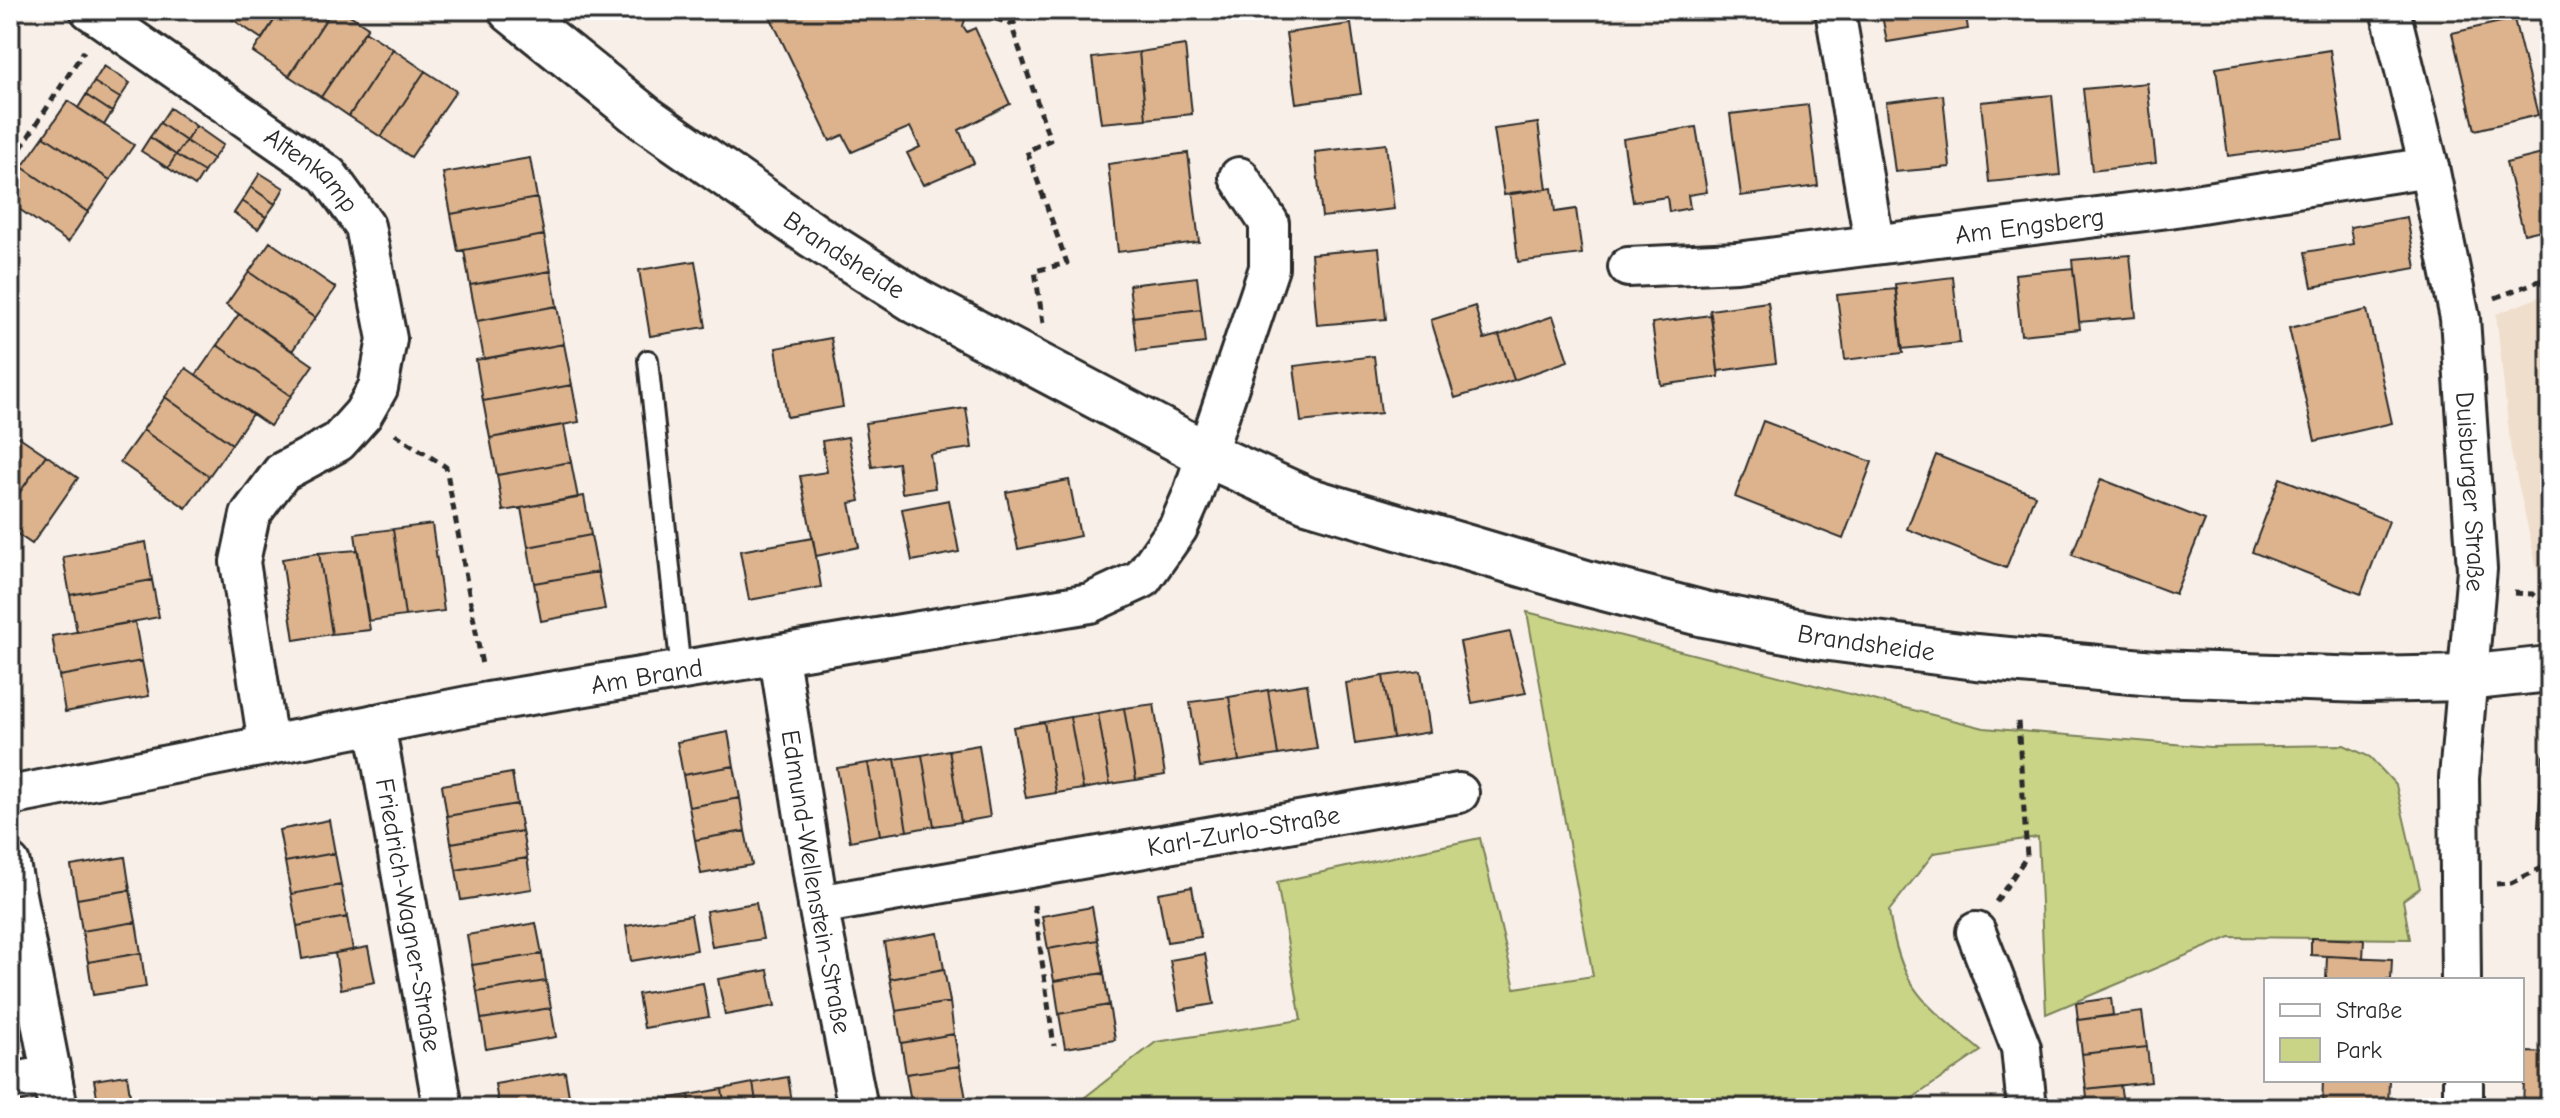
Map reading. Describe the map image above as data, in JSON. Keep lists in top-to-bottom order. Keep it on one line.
{"streets":{"main road":["Brandsheide"],"street":["Altenkamp","Am Engsberg","Duisburger Straße","Am Brand","Karl-Zurlo-Straße","Edmund-Wellenstein-Straße","Friedrich-Wagner-Straße"]},"crossings":[["Altenkamp","Am Brand"],["Am Engsberg","Duisburger Straße"],["Brandsheide","Duisburger Straße"],["Brandsheide","Am Brand"],["Am Brand","Edmund-Wellenstein-Straße"],["Am Brand","Friedrich-Wagner-Straße"],["Karl-Zurlo-Straße","Edmund-Wellenstein-Straße"]],"legend":["Straße","Park"]}
